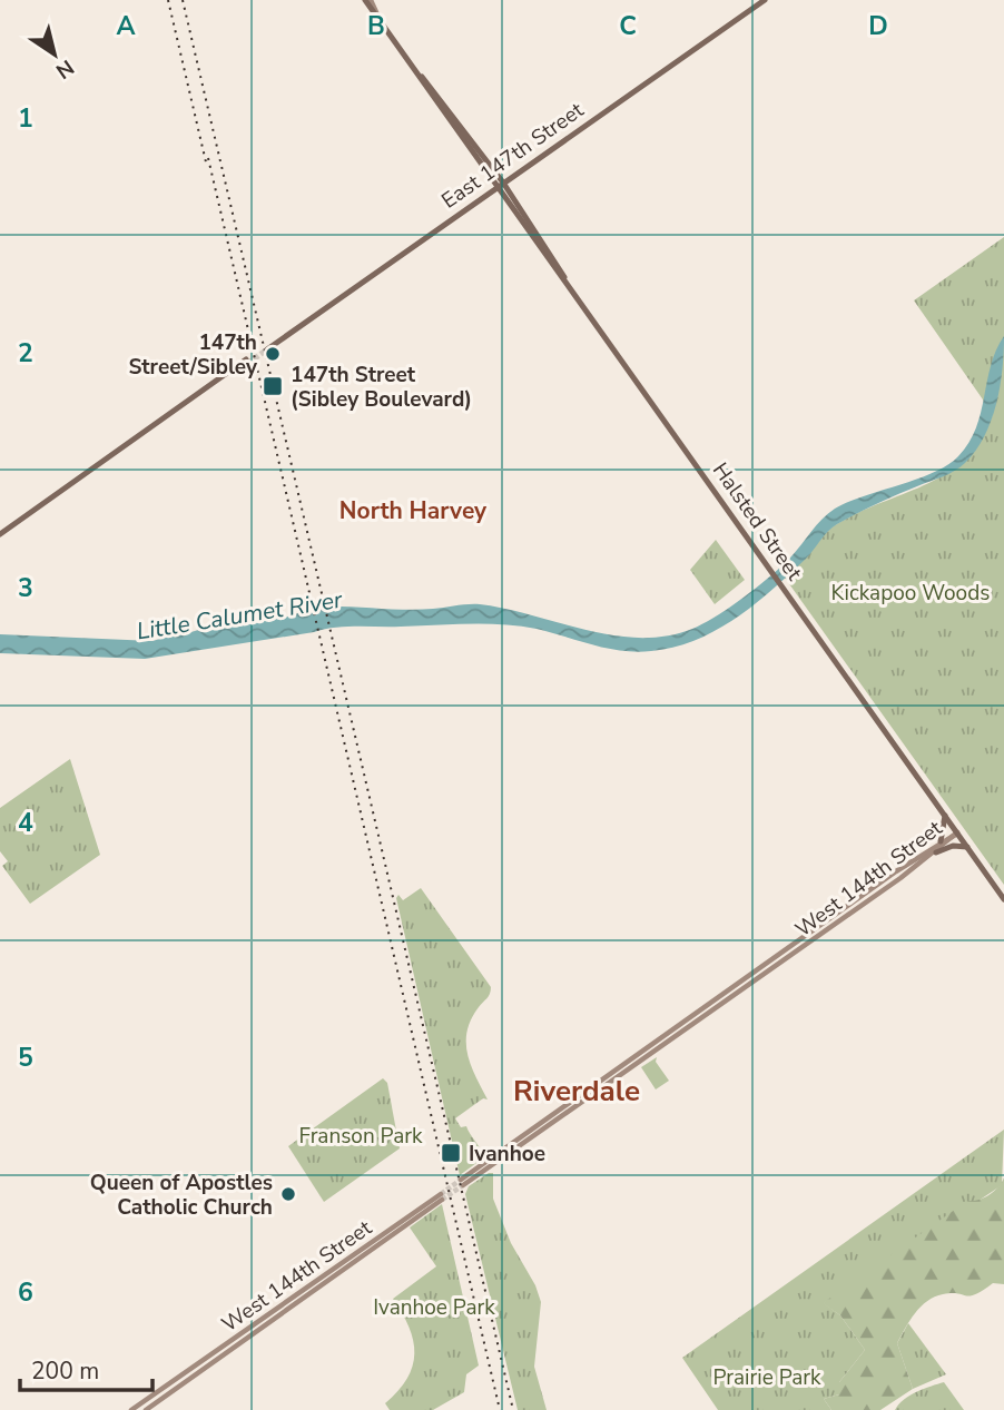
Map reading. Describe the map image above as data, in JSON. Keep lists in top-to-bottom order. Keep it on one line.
{"streets":{"main road":["East 147th Street","Halsted Street"],"street":["West 144th Street"]},"crossings":[["East 147th Street","Halsted Street"],["Halsted Street","West 144th Street"]],"districts":["North Harvey","Riverdale"],"water":["Little Calumet River"],"parks":["Kickapoo Woods","Franson Park","Ivanhoe Park","Prairie Park"],"places":{"other":["147th Street/Sibley","Queen of Apostles Catholic Church"],"transit":["147th Street (Sibley Boulevard)","Ivanhoe"]},"scale_bar":"200 m","north":"bottom right","grid":{"columns":["A","B","C","D"],"rows":["1","2","3","4","5","6"]}}
